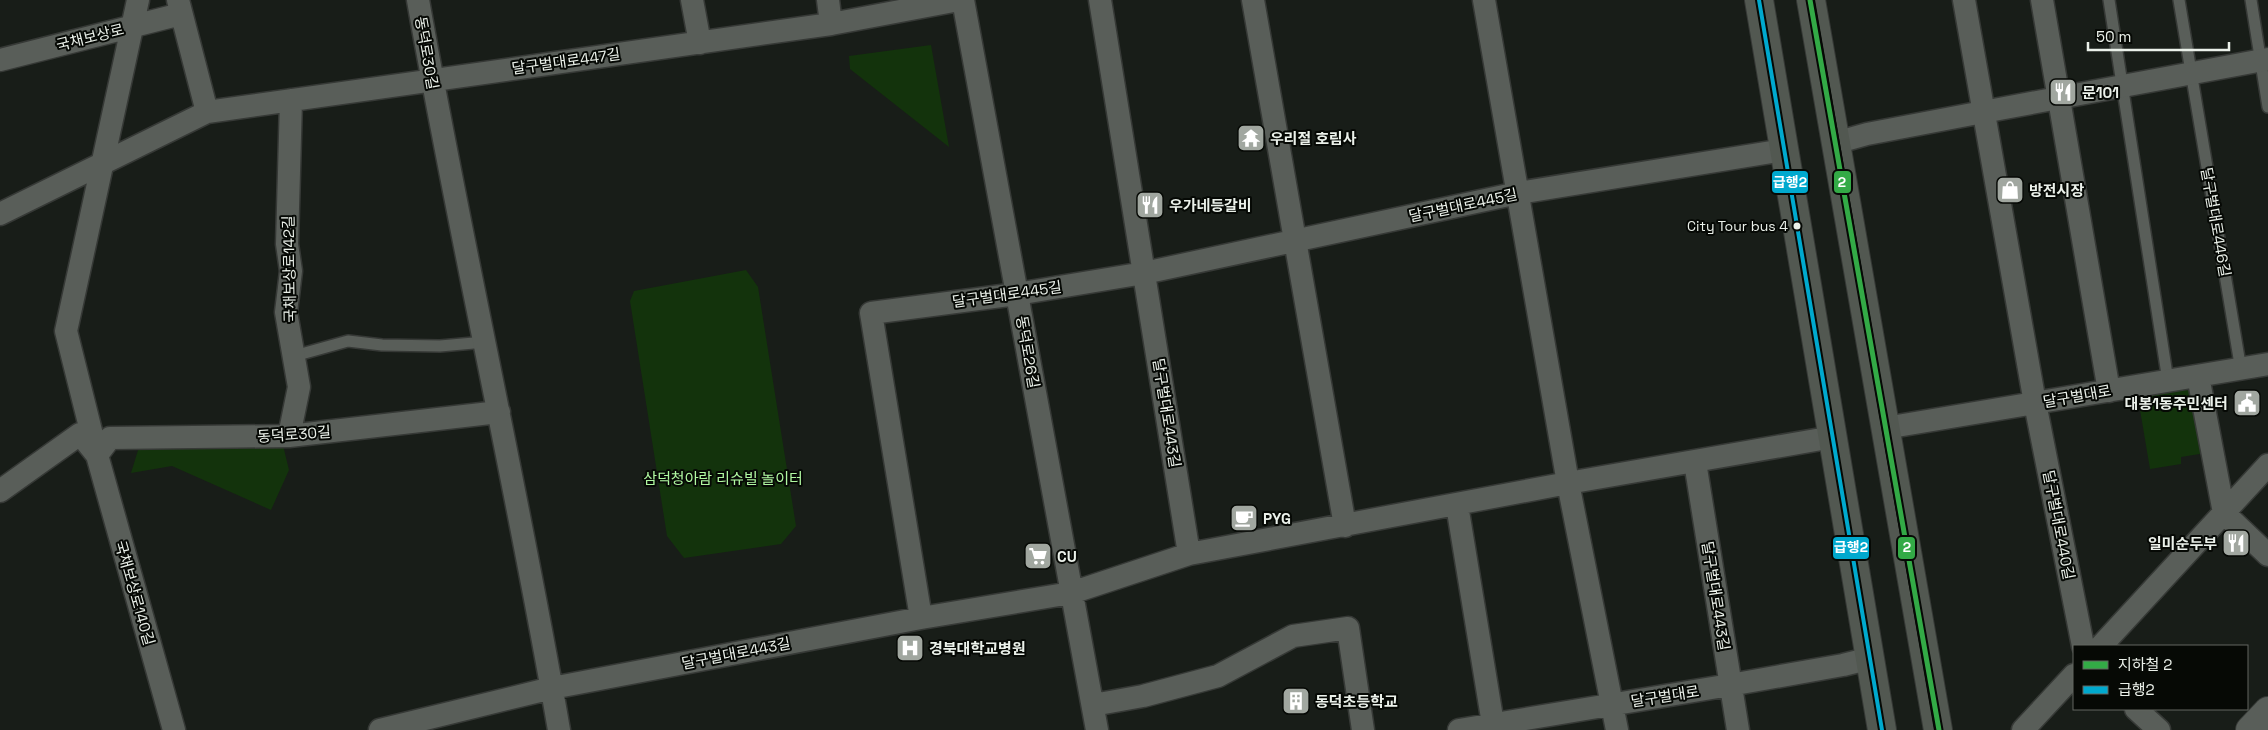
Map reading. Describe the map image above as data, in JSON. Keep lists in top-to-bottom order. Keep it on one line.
{"streets":{"street":["국채보상로","동덕로30길","달구벌대로447길","달구벌대로445길","국채보상로142길","동덕로26길","달구벌대로","달구벌대로443길","달구벌대로440길","국채보상로140길"],"lane":["달구벌대로446길"]},"crossings":[["동덕로30길","달구벌대로447길"],["동덕로30길","국채보상로142길"],["동덕로30길","달구벌대로443길"],["동덕로30길","국채보상로140길"],["달구벌대로447길","동덕로26길"],["달구벌대로445길","동덕로26길"],["달구벌대로445길","달구벌대로443길"],["달구벌대로446길","달구벌대로"],["동덕로26길","달구벌대로443길"],["달구벌대로","달구벌대로443길"],["달구벌대로","달구벌대로440길"]],"parks":["삼덕청아람 리슈빌 놀이터"],"places":{"restaurant":["문101","우가네등갈비","일미순두부"],"temple":["우리절 호림사"],"shop":["방전시장"],"other":["City Tour bus 4"],"public building":["대봉1동주민센터"],"cafe":["PYG"],"supermarket":["CU"],"hospital":["경북대학교병원"],"building":["동덕초등학교"]},"lines":["metro line 2","transit line 급행2"],"legend":["지하철 2","급행2"],"scale_bar":"50 m"}
